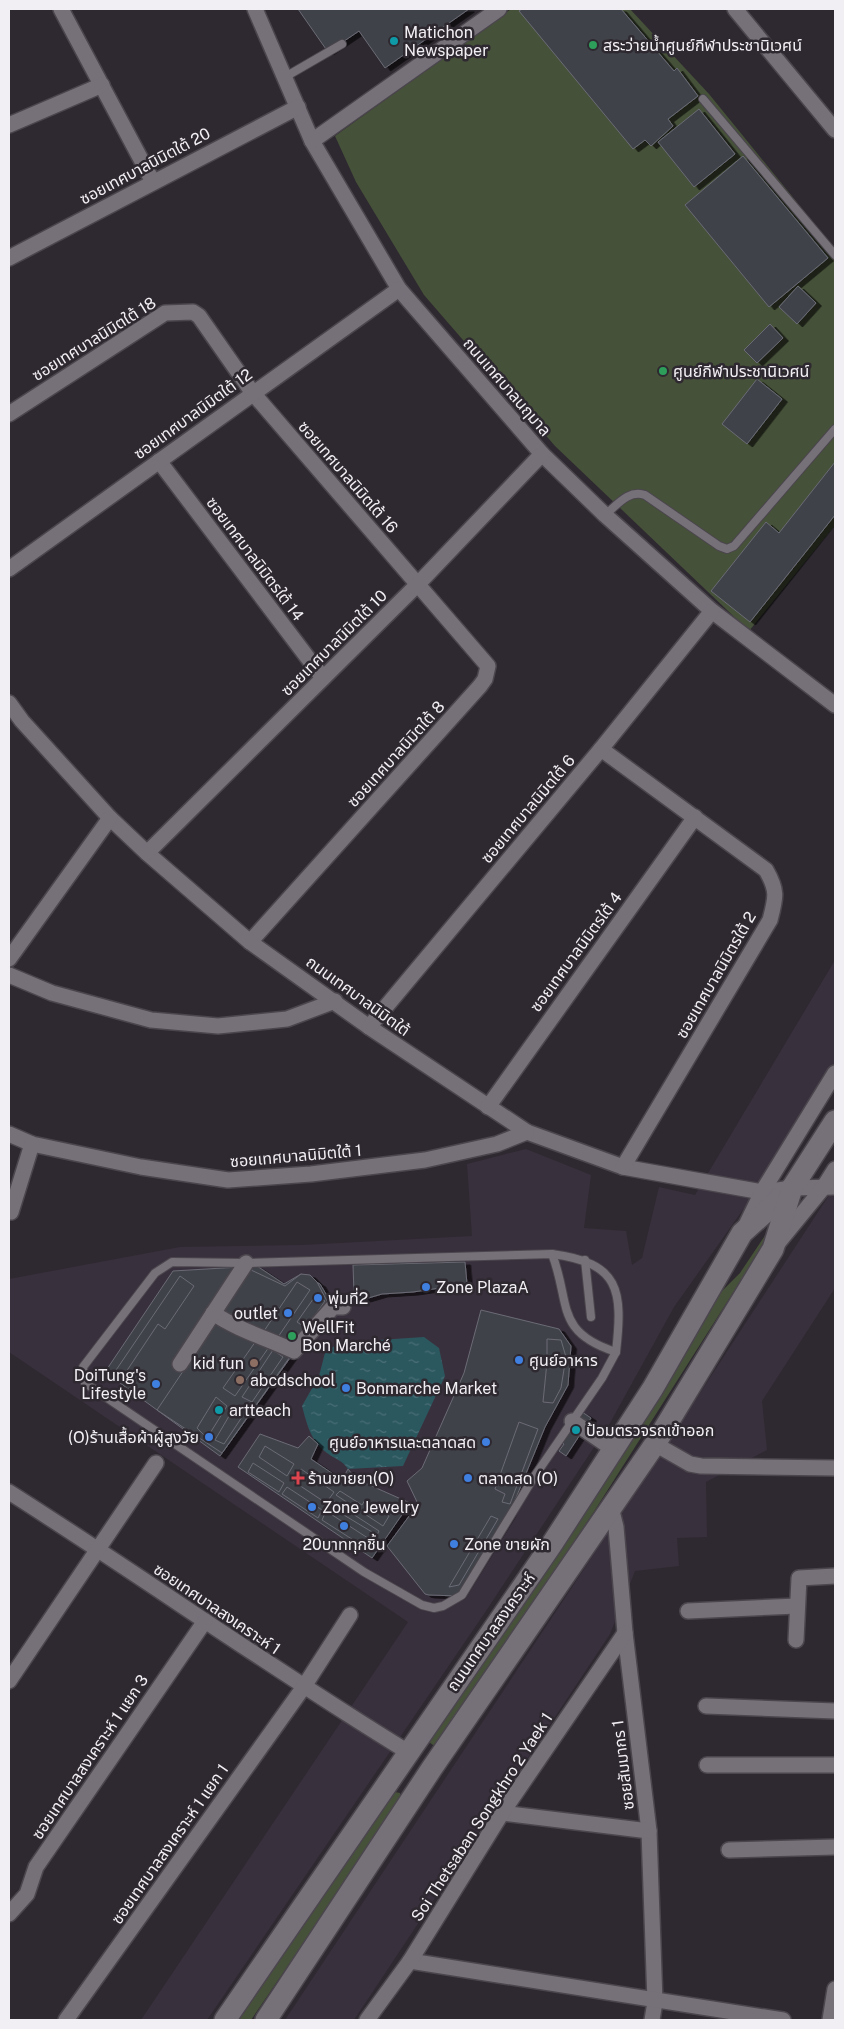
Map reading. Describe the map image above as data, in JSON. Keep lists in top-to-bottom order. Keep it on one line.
{"streets":{"street":["ซอยเทศบาลนิมิตใต้ 20","ซอยเทศบาลนิมิตใต้ 18","ถนนเทศบาลนฤมาล","ซอยเทศบาลนิมิตใต้ 12","ซอยเทศบาลนิมิตใต้ 16","ซอยเทศบาลนิมิตรใต้ 14","ซอยเทศบาลนิมิตใต้ 10","ซอยเทศบาลนิมิตใต้ 8","ซอยเทศบาลนิมิตใต้ 6","ซอยเทศบาลนิมิตรใต้ 4","ซอยเทศบาลนิมิตรใต้ 2","ถนนเทศบาลนิมิตใต้","ซอยเทศบาลนิมิตใต้ 1","ซอยเทศบาลสงเคราะห์ 1","ถนนเทศบาลสงเคราะห์","ซอยเทศบาลสงเคราะห์ 1 แยก 3","ซอยสัมมากร 1","Soi Thetsaban Songkhro 2 Yaek 1","ซอยเทศบาลสงเคราะห์ 1 แยก 1"]},"crossings":[["ซอยเทศบาลนิมิตใต้ 20","ถนนเทศบาลนฤมาล"],["ซอยเทศบาลนิมิตใต้ 18","ซอยเทศบาลนิมิตใต้ 12"],["ซอยเทศบาลนิมิตใต้ 18","ซอยเทศบาลนิมิตใต้ 16"],["ถนนเทศบาลนฤมาล","ซอยเทศบาลนิมิตใต้ 12"],["ถนนเทศบาลนฤมาล","ซอยเทศบาลนิมิตใต้ 10"],["ถนนเทศบาลนฤมาล","ซอยเทศบาลนิมิตใต้ 6"],["ซอยเทศบาลนิมิตใต้ 12","ซอยเทศบาลนิมิตใต้ 16"],["ซอยเทศบาลนิมิตใต้ 12","ซอยเทศบาลนิมิตรใต้ 14"],["ซอยเทศบาลนิมิตใต้ 16","ซอยเทศบาลนิมิตใต้ 10"],["ซอยเทศบาลนิมิตใต้ 16","ซอยเทศบาลนิมิตใต้ 8"],["ซอยเทศบาลนิมิตรใต้ 14","ซอยเทศบาลนิมิตใต้ 10"],["ซอยเทศบาลนิมิตใต้ 10","ซอยเทศบาลนิมิตใต้ 8"],["ซอยเทศบาลนิมิตใต้ 10","ถนนเทศบาลนิมิตใต้"],["ซอยเทศบาลนิมิตใต้ 8","ถนนเทศบาลนิมิตใต้"],["ซอยเทศบาลนิมิตใต้ 6","ซอยเทศบาลนิมิตรใต้ 2"],["ซอยเทศบาลนิมิตใต้ 6","ถนนเทศบาลนิมิตใต้"],["ซอยเทศบาลนิมิตรใต้ 4","ซอยเทศบาลนิมิตรใต้ 2"],["ซอยเทศบาลนิมิตรใต้ 4","ถนนเทศบาลนิมิตใต้"],["ซอยเทศบาลนิมิตรใต้ 2","ถนนเทศบาลนิมิตใต้"],["ถนนเทศบาลนิมิตใต้","ซอยเทศบาลนิมิตใต้ 1"],["ถนนเทศบาลนิมิตใต้","ถนนเทศบาลสงเคราะห์"],["ซอยเทศบาลสงเคราะห์ 1","ถนนเทศบาลสงเคราะห์"],["ซอยเทศบาลสงเคราะห์ 1","ซอยเทศบาลสงเคราะห์ 1 แยก 3"],["ซอยเทศบาลสงเคราะห์ 1","ซอยเทศบาลสงเคราะห์ 1 แยก 1"],["ถนนเทศบาลสงเคราะห์","ซอยสัมมากร 1"],["ซอยสัมมากร 1","Soi Thetsaban Songkhro 2 Yaek 1"]],"places":{"other":["Matichon Newspaper","สระว่ายน้ำศูนย์กีฬาประชานิเวศน์","ศูนย์กีฬาประชานิเวศน์","Zone PlazaA","พุ่มที่2","outlet","WellFit Bon Marché","ศูนย์อาหาร","kid fun","abcdschool","DoiTung's Lifestyle","Bonmarche Market","artteach","ป้อมตรวจรถเข้าออก","(O)ร้านเสื้อผ้าผู้สูงวัย","ศูนย์อาหารและตลาดสด","ตลาดสด (O)","Zone Jewelry","20บาททุกชิ้น","Zone ขายผัก"],"health":["ร้านขายยา(O)"]}}
